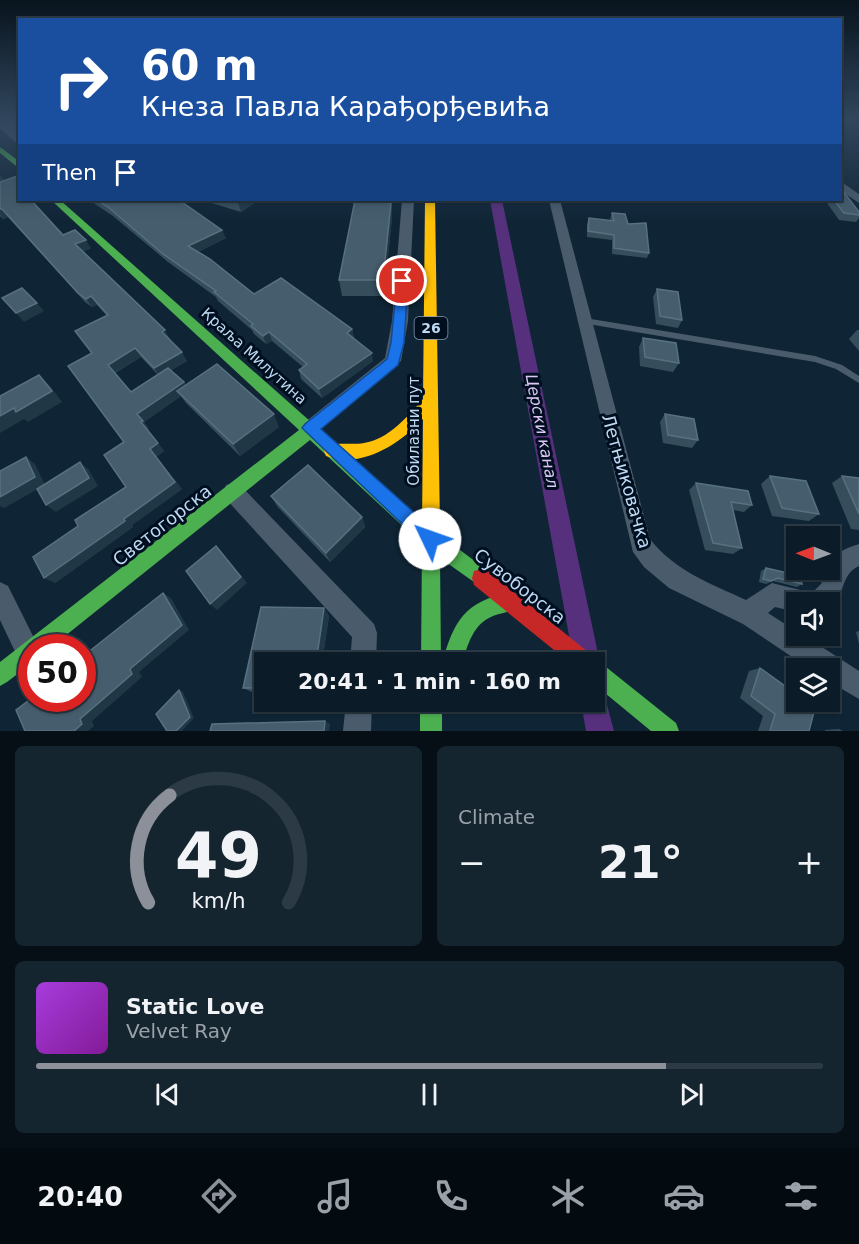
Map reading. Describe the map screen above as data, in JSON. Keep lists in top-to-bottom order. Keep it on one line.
{"streets":{"main road":["26","Краља Милутина","Обилазни пут","Светогорска","Сувоборска"],"street":["Летњиковачка"]},"crossings":[["Краља Милутина","Обилазни пут"],["Краља Милутина","Светогорска"],["Краља Милутина","Сувоборска"],["Обилазни пут","Сувоборска"]],"water":["Церски канал"],"north":"left","page":{"turn":["60 m","Кнеза Павла Карађорђевића"],"then":"Then","limit":"50","trip":"20:41 · 1 min · 160 m","tile":"Climate","heat":["−","21°","+"],"song":["Static Love","Velvet Ray"],"tabs":"20:40","gauge":["49","km/h"]}}
